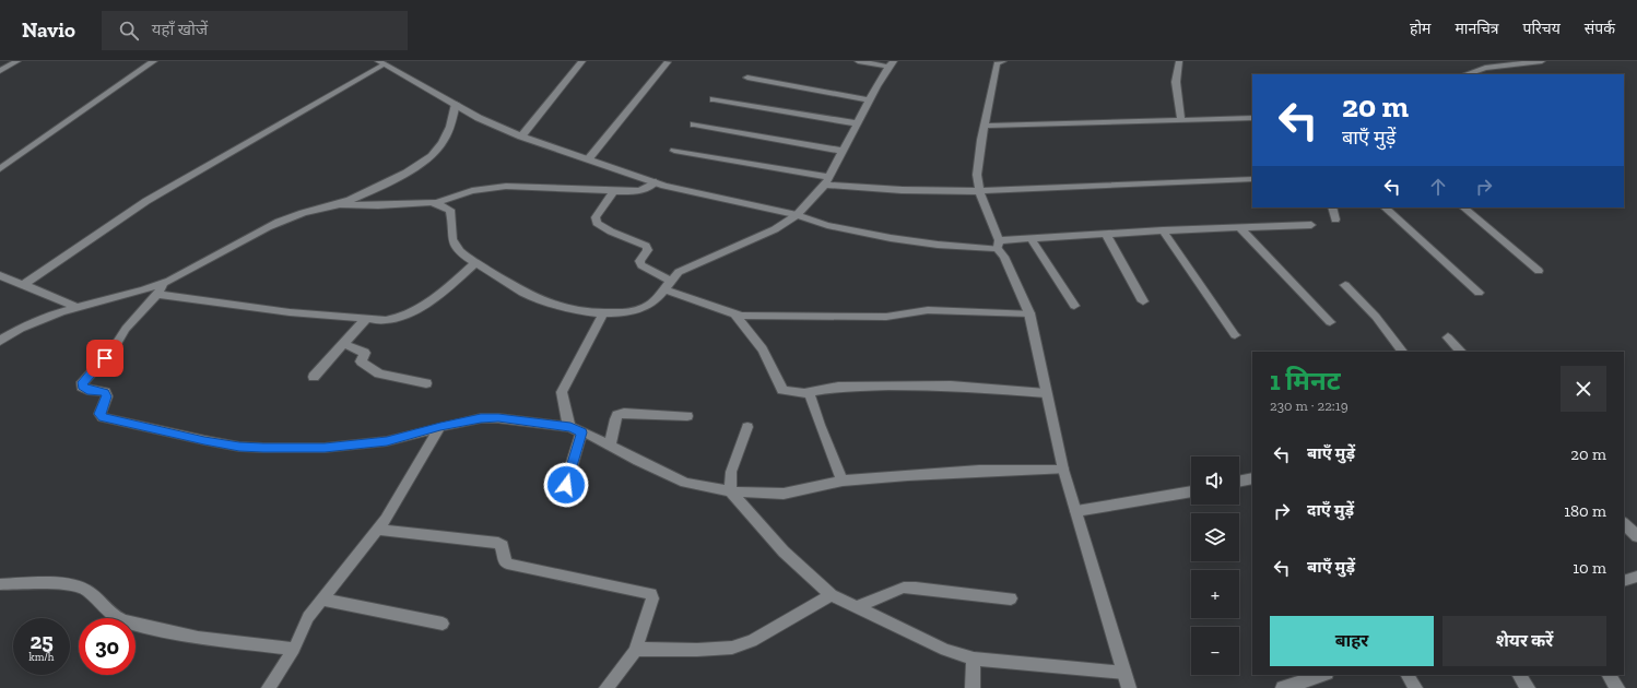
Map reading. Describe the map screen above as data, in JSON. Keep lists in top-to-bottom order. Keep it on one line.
{"page":{"header":"Navio","search":"यहाँ खोजें","nav":["होम","मानचित्र","परिचय","संपर्क"],"turn":["20 m","बाएँ मुड़ें"],"heading":["1 मिनट","230 m · 22:19"],"list":[{"name":"बाएँ मुड़ें","value":"20 m"},{"name":"दाएँ मुड़ें","value":"180 m"},{"name":"बाएँ मुड़ें","value":"10 m"}],"map_buttons":["+","−"],"buttons":["बाहर","शेयर करें"],"speed":"25 km/h","limit":"30"}}
